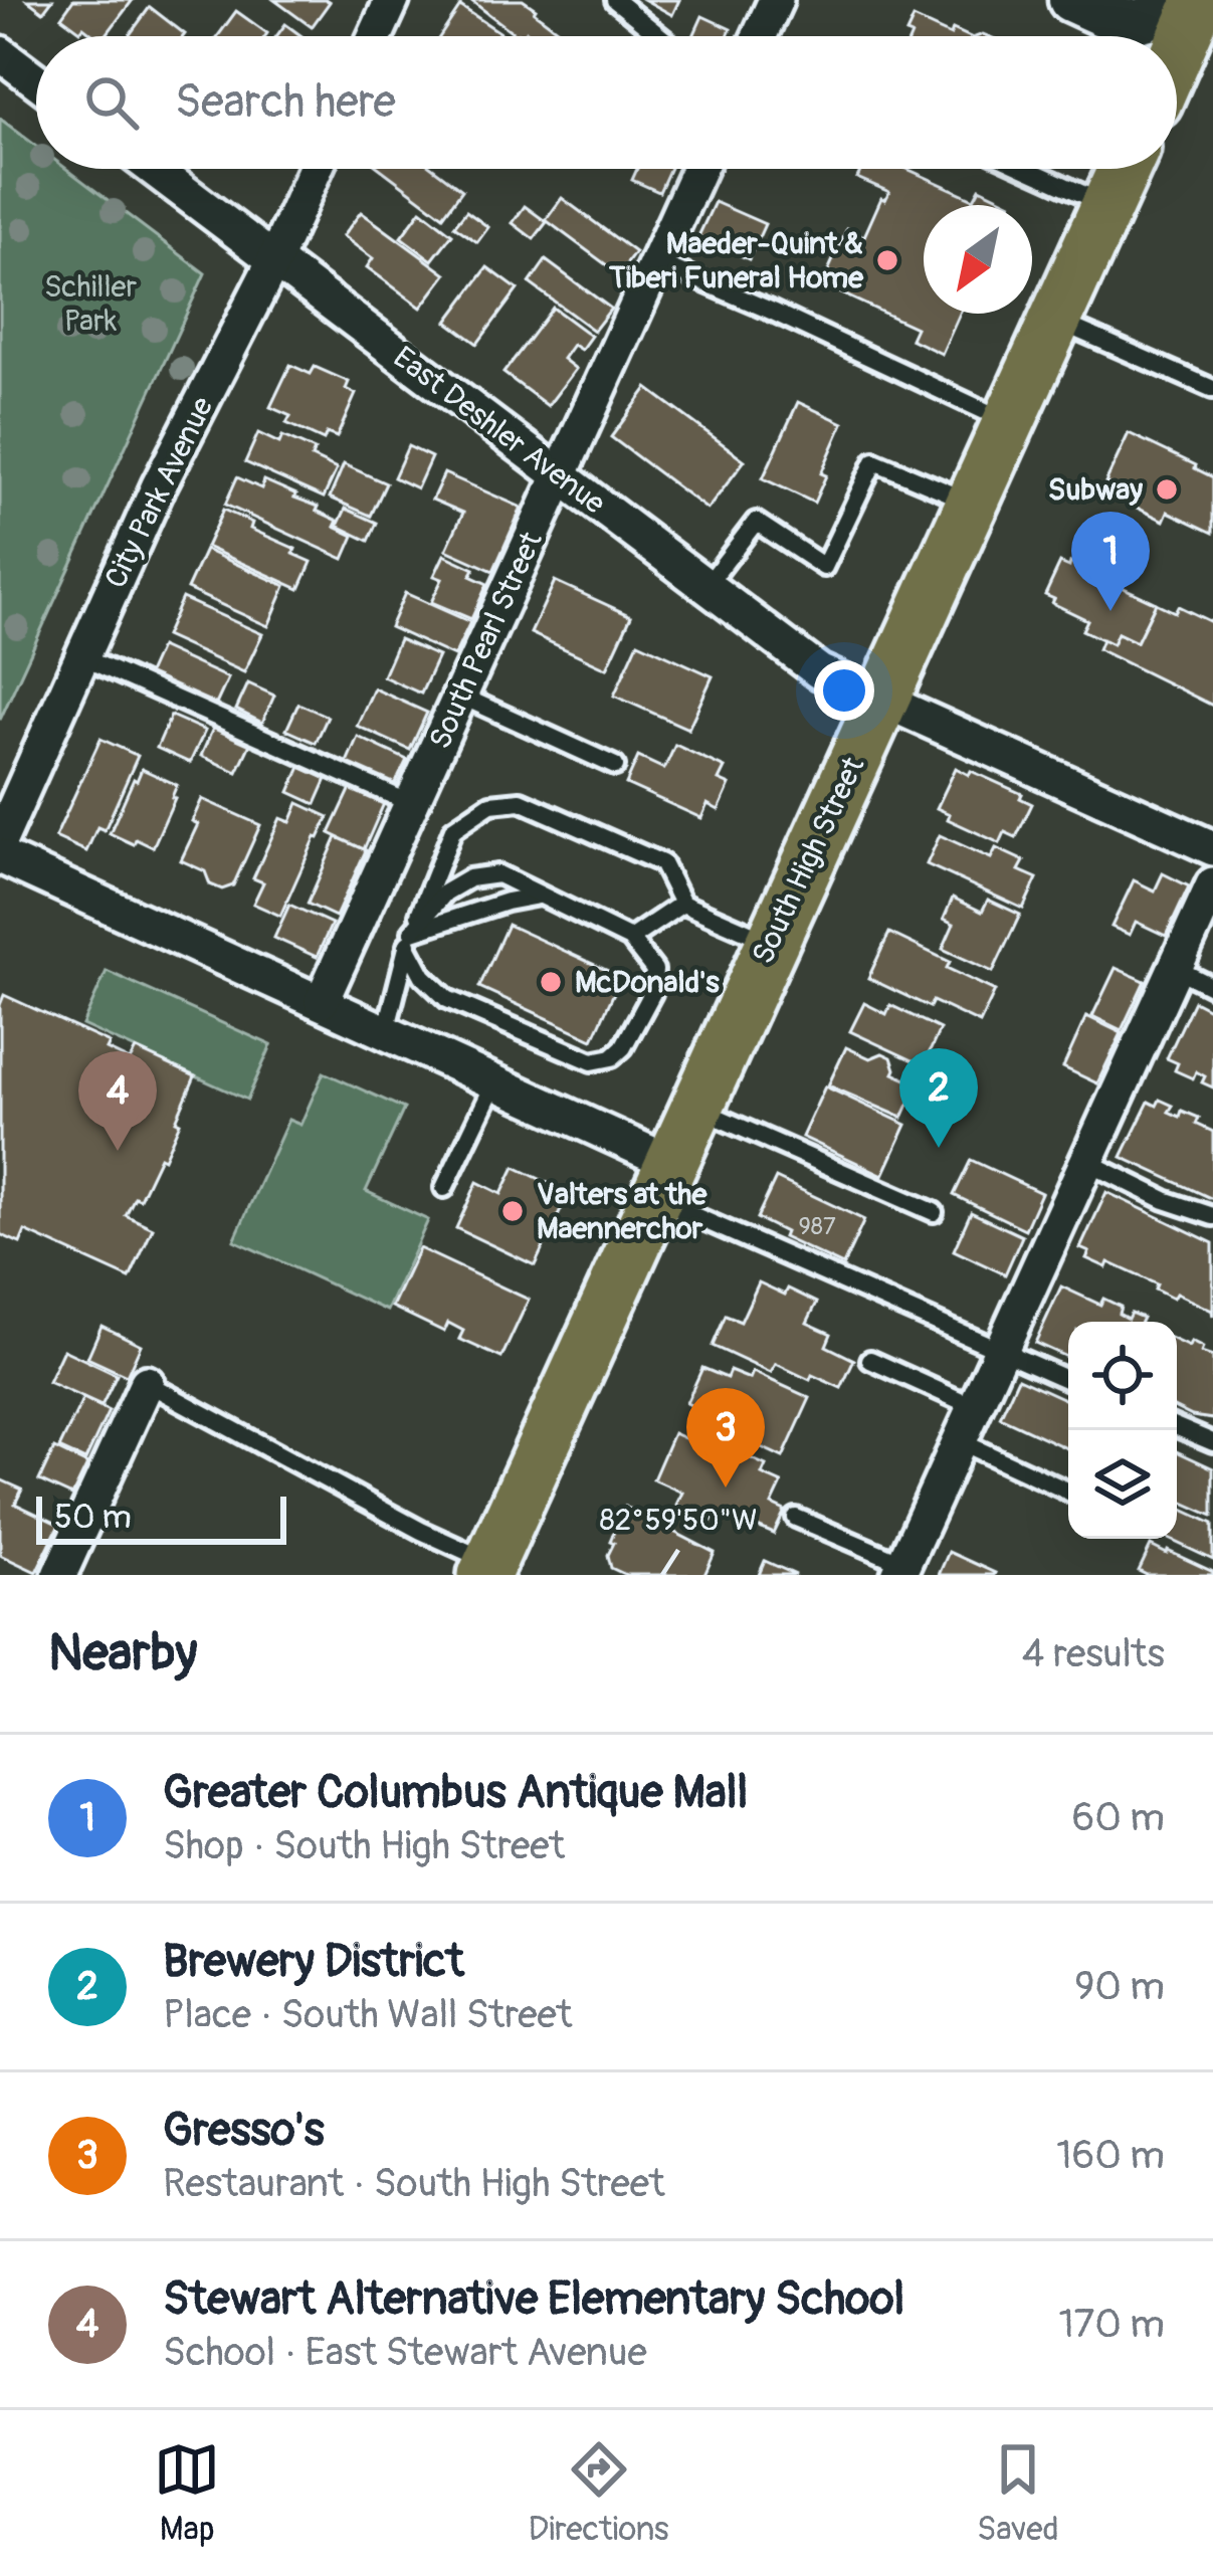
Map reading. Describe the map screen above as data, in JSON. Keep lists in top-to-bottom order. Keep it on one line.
{"streets":{"main road":["South High Street"],"street":["East Deshler Avenue","City Park Avenue","South Pearl Street"]},"crossings":[["East Deshler Avenue","City Park Avenue"],["East Deshler Avenue","South Pearl Street"],["East Deshler Avenue","South High Street"]],"parks":["Schiller Park"],"places":["Maeder-Quint & Tiberi Funeral Home","Subway","McDonald's","Valters at the Maennerchor"],"house_numbers":["987"],"scale_bar":"50 m","north":"bottom left","page":{"search":"Search here","pins":["1","2","4","3"],"scale":"50 m","heading":["Nearby","4 results"],"list":[{"mark":"1","name":"Greater Columbus Antique Mall","note":"Shop · South High Street","value":"60 m"},{"mark":"2","name":"Brewery District","note":"Place · South Wall Street","value":"90 m"},{"mark":"3","name":"Gresso's","note":"Restaurant · South High Street","value":"160 m"},{"mark":"4","name":"Stewart Alternative Elementary School","note":"School · East Stewart Avenue","value":"170 m"}],"nav":["Map","Directions","Saved"]},"coordinates":["82°59'50\"W"]}
